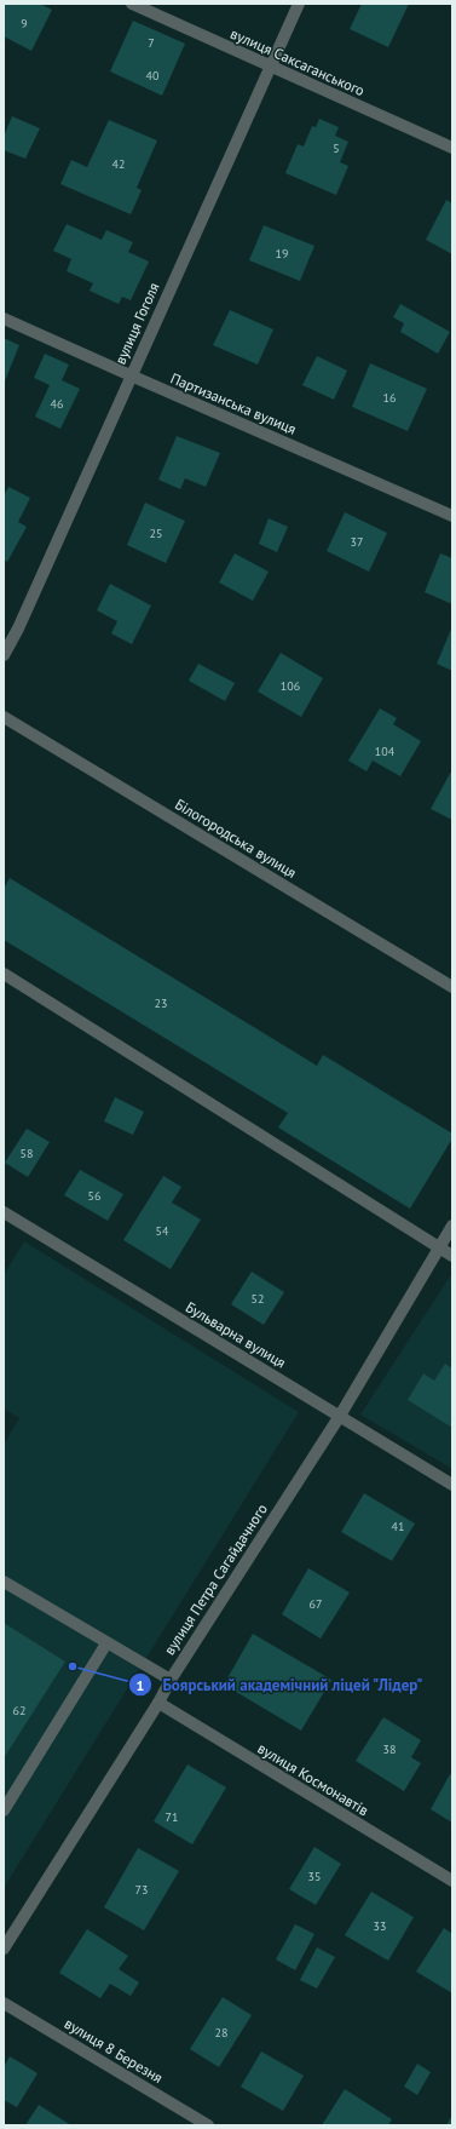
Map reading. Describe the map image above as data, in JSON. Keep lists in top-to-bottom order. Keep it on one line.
{"streets":{"street":["вулиця Саксаганського","вулиця Гоголя","Партизанська вулиця","Білогородська вулиця","Бульварна вулиця","вулиця Петра Сагайдачного","вулиця Космонавтів","вулиця 8 Березня"]},"crossings":[["вулиця Саксаганського","вулиця Гоголя"],["вулиця Гоголя","Партизанська вулиця"],["Бульварна вулиця","вулиця Петра Сагайдачного"],["вулиця Петра Сагайдачного","вулиця Космонавтів"]],"places":["Боярський академічний ліцей \"Лідер\""],"house_numbers":["9","7","40","5","42","19","16","46","25","37","106","104","23","58","56","54","52","41","67","62","38","71","35","73","33","28"]}
